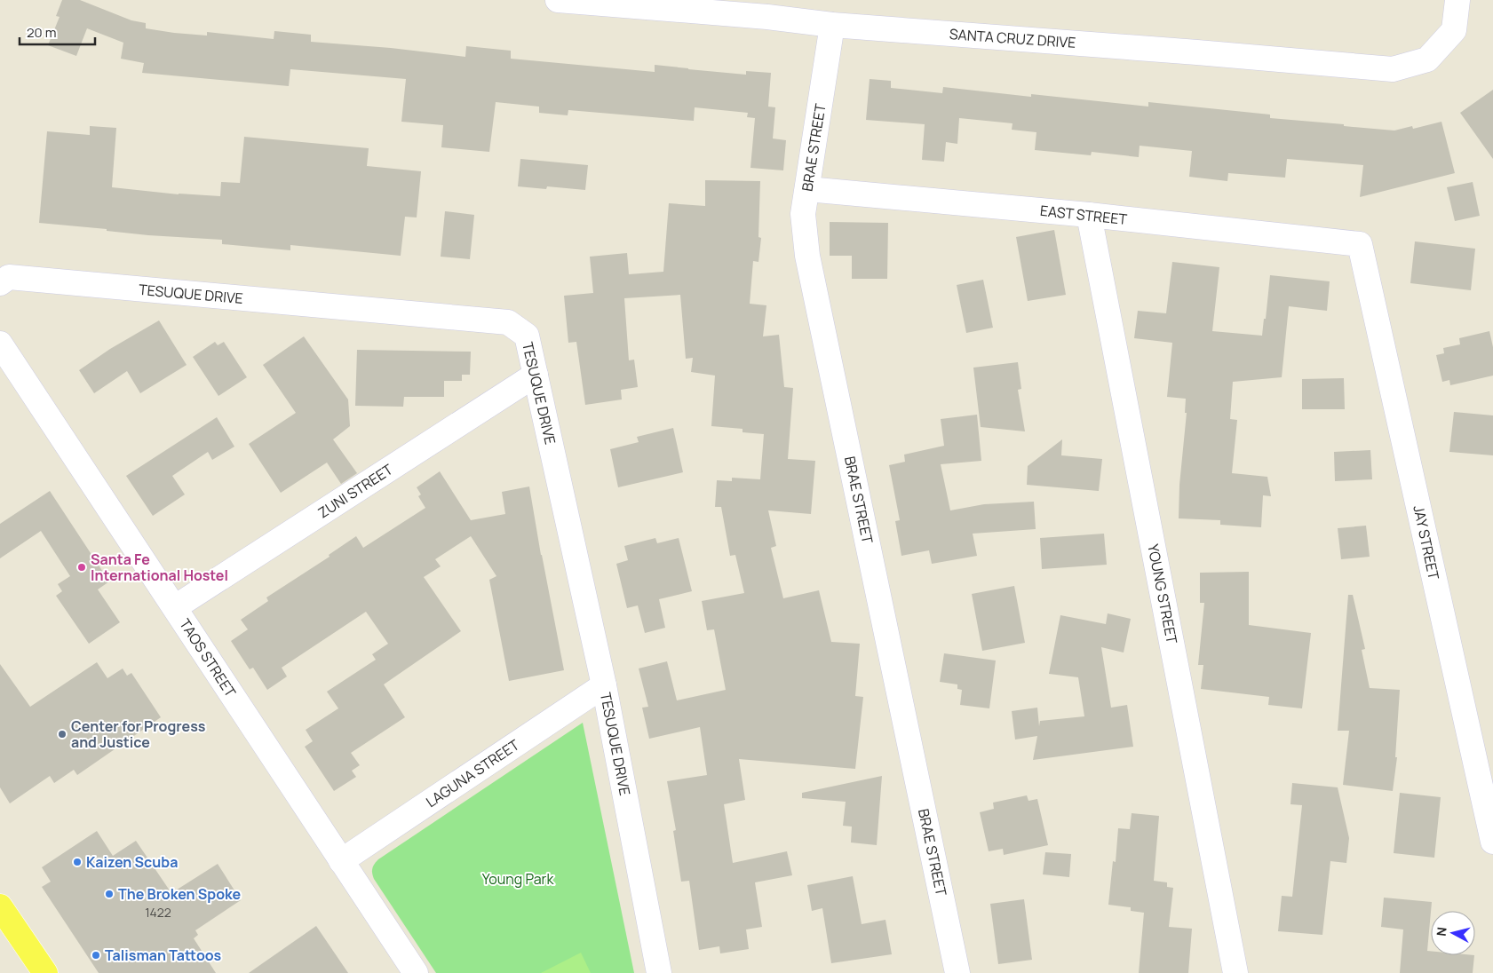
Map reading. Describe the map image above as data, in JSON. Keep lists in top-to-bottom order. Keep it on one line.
{"streets":{"street":["SANTA CRUZ DRIVE","BRAE STREET","EAST STREET","TESUQUE DRIVE","ZUNI STREET","JAY STREET","YOUNG STREET","TAOS STREET","LAGUNA STREET"]},"crossings":[["SANTA CRUZ DRIVE","BRAE STREET"],["BRAE STREET","EAST STREET"],["EAST STREET","JAY STREET"],["EAST STREET","YOUNG STREET"],["TESUQUE DRIVE","ZUNI STREET"],["TESUQUE DRIVE","LAGUNA STREET"],["ZUNI STREET","TAOS STREET"],["TAOS STREET","LAGUNA STREET"]],"parks":["Young Park"],"places":["Santa Fe International Hostel","Center for Progress and Justice","Kaizen Scuba","The Broken Spoke","Talisman Tattoos"],"house_numbers":["1422"],"scale_bar":"20 m","north":"left"}
